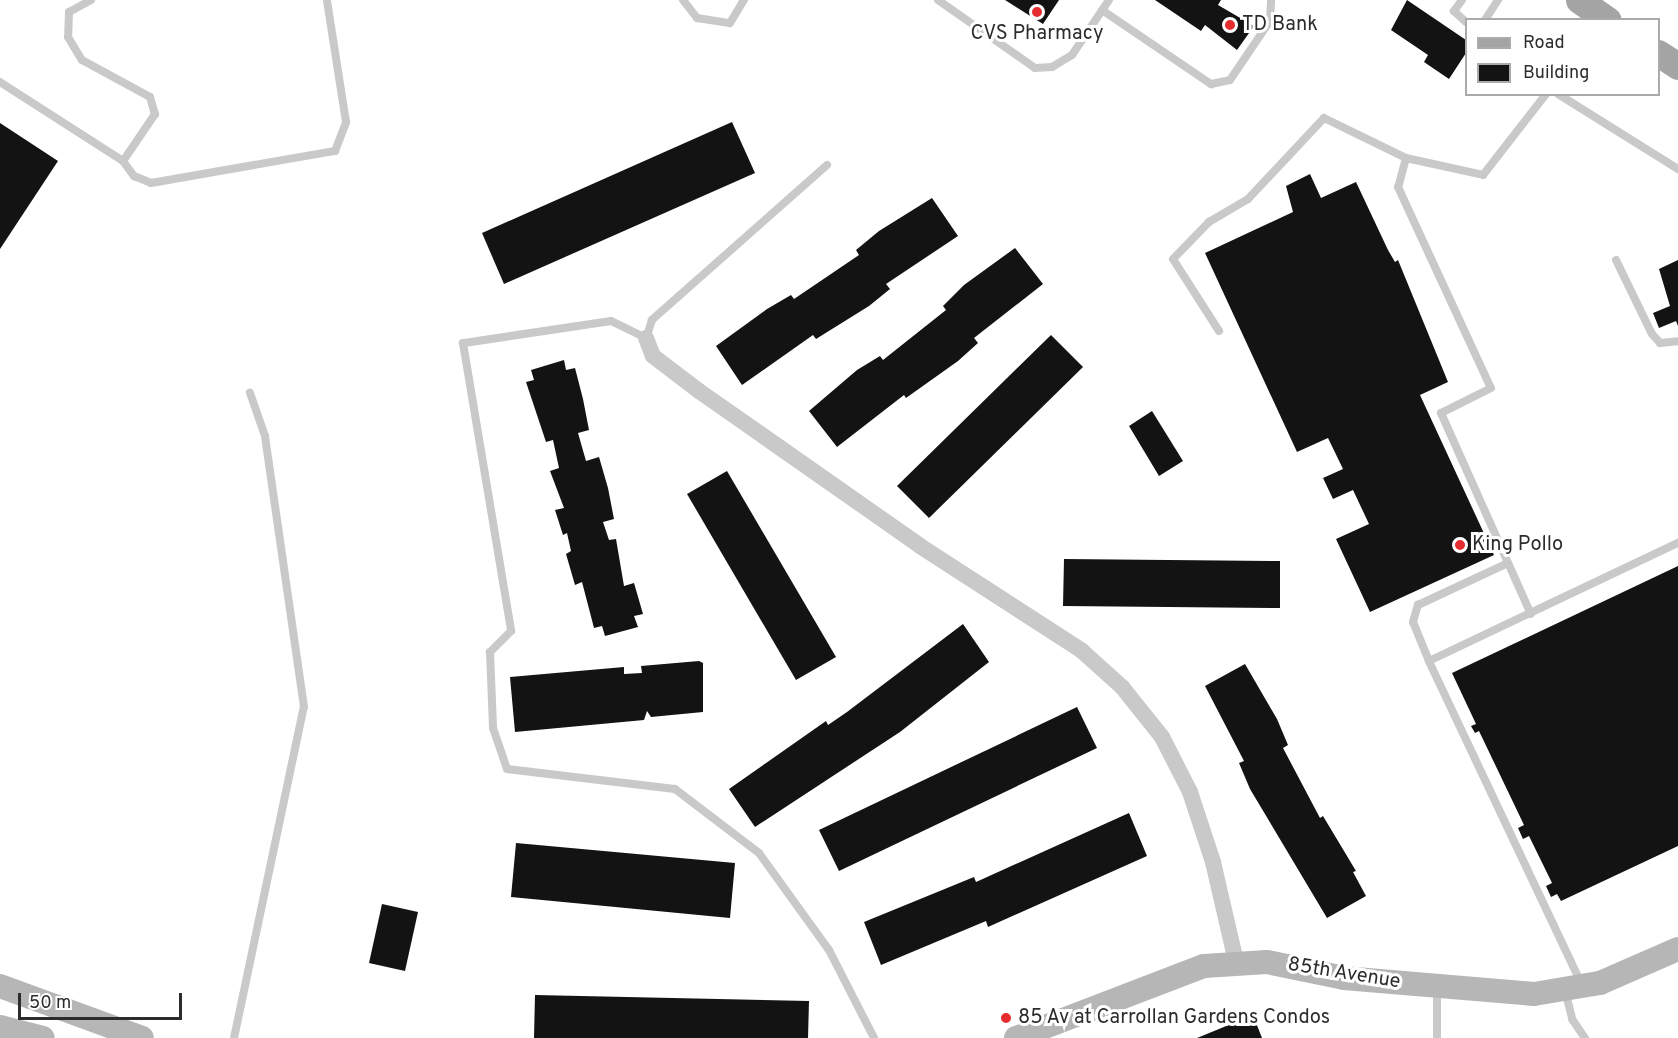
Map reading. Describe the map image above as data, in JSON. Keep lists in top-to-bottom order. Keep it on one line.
{"streets":{"street":["85th Avenue"]},"places":["CVS Pharmacy","TD Bank","King Pollo","85 Av at Carrollan Gardens Condos"],"legend":["Road","Building"],"scale_bar":"50 m"}
